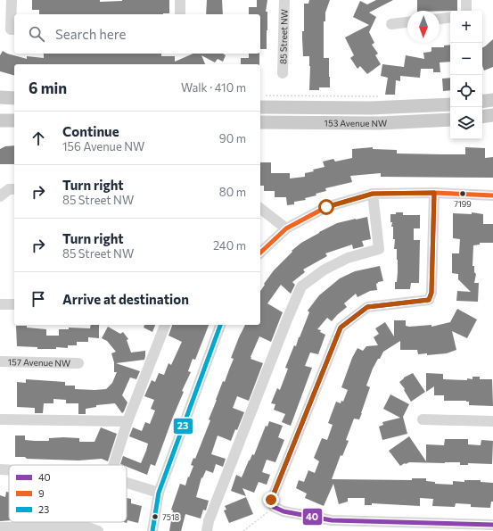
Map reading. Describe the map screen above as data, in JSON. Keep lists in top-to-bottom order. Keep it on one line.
{"streets":{"main road":["153 Avenue NW"],"street":["85 Street NW","157 Avenue NW"]},"places":["7199","7518"],"lines":["transit line 40","transit line 9","transit line 23"],"legend":["40","9","23"],"north":"bottom","page":{"map_buttons":["+","−"],"search":"Search here","heading":["6 min","Walk · 410 m"],"list":[["Continue","156 Avenue NW","90 m"],["Turn right","85 Street NW","80 m"],["Turn right","85 Street NW","240 m"],"Arrive at destination"]}}
